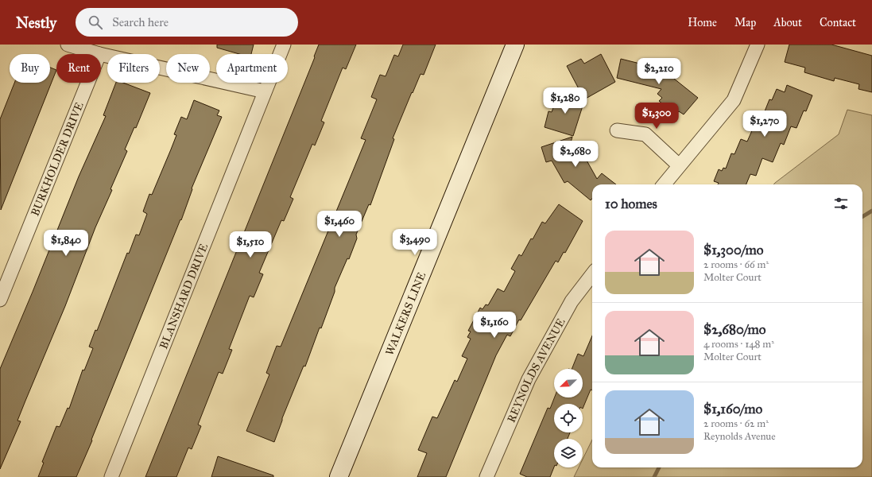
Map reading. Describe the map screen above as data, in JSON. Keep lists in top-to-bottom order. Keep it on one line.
{"streets":{"main road":["WALKERS LINE"],"street":["BURKHOLDER DRIVE","BLANSHARD DRIVE","REYNOLDS AVENUE"]},"north":"bottom left","page":{"header":"Nestly","search":"Search here","nav":["Home","Map","About","Contact"],"chip":["Buy","Rent","Filters","New","Apartment"],"price":["$2,210","$1,280","$1,300","$1,270","$2,680","$1,460","$3,490","$1,840","$1,510","$1,160"],"heading":"10 homes","list":[{"name":"$1,300/mo","note":"2 rooms · 66 m² · Molter Court"},{"name":"$2,680/mo","note":"4 rooms · 148 m² · Molter Court"},{"name":"$1,160/mo","note":"2 rooms · 62 m² · Reynolds Avenue"}]}}
